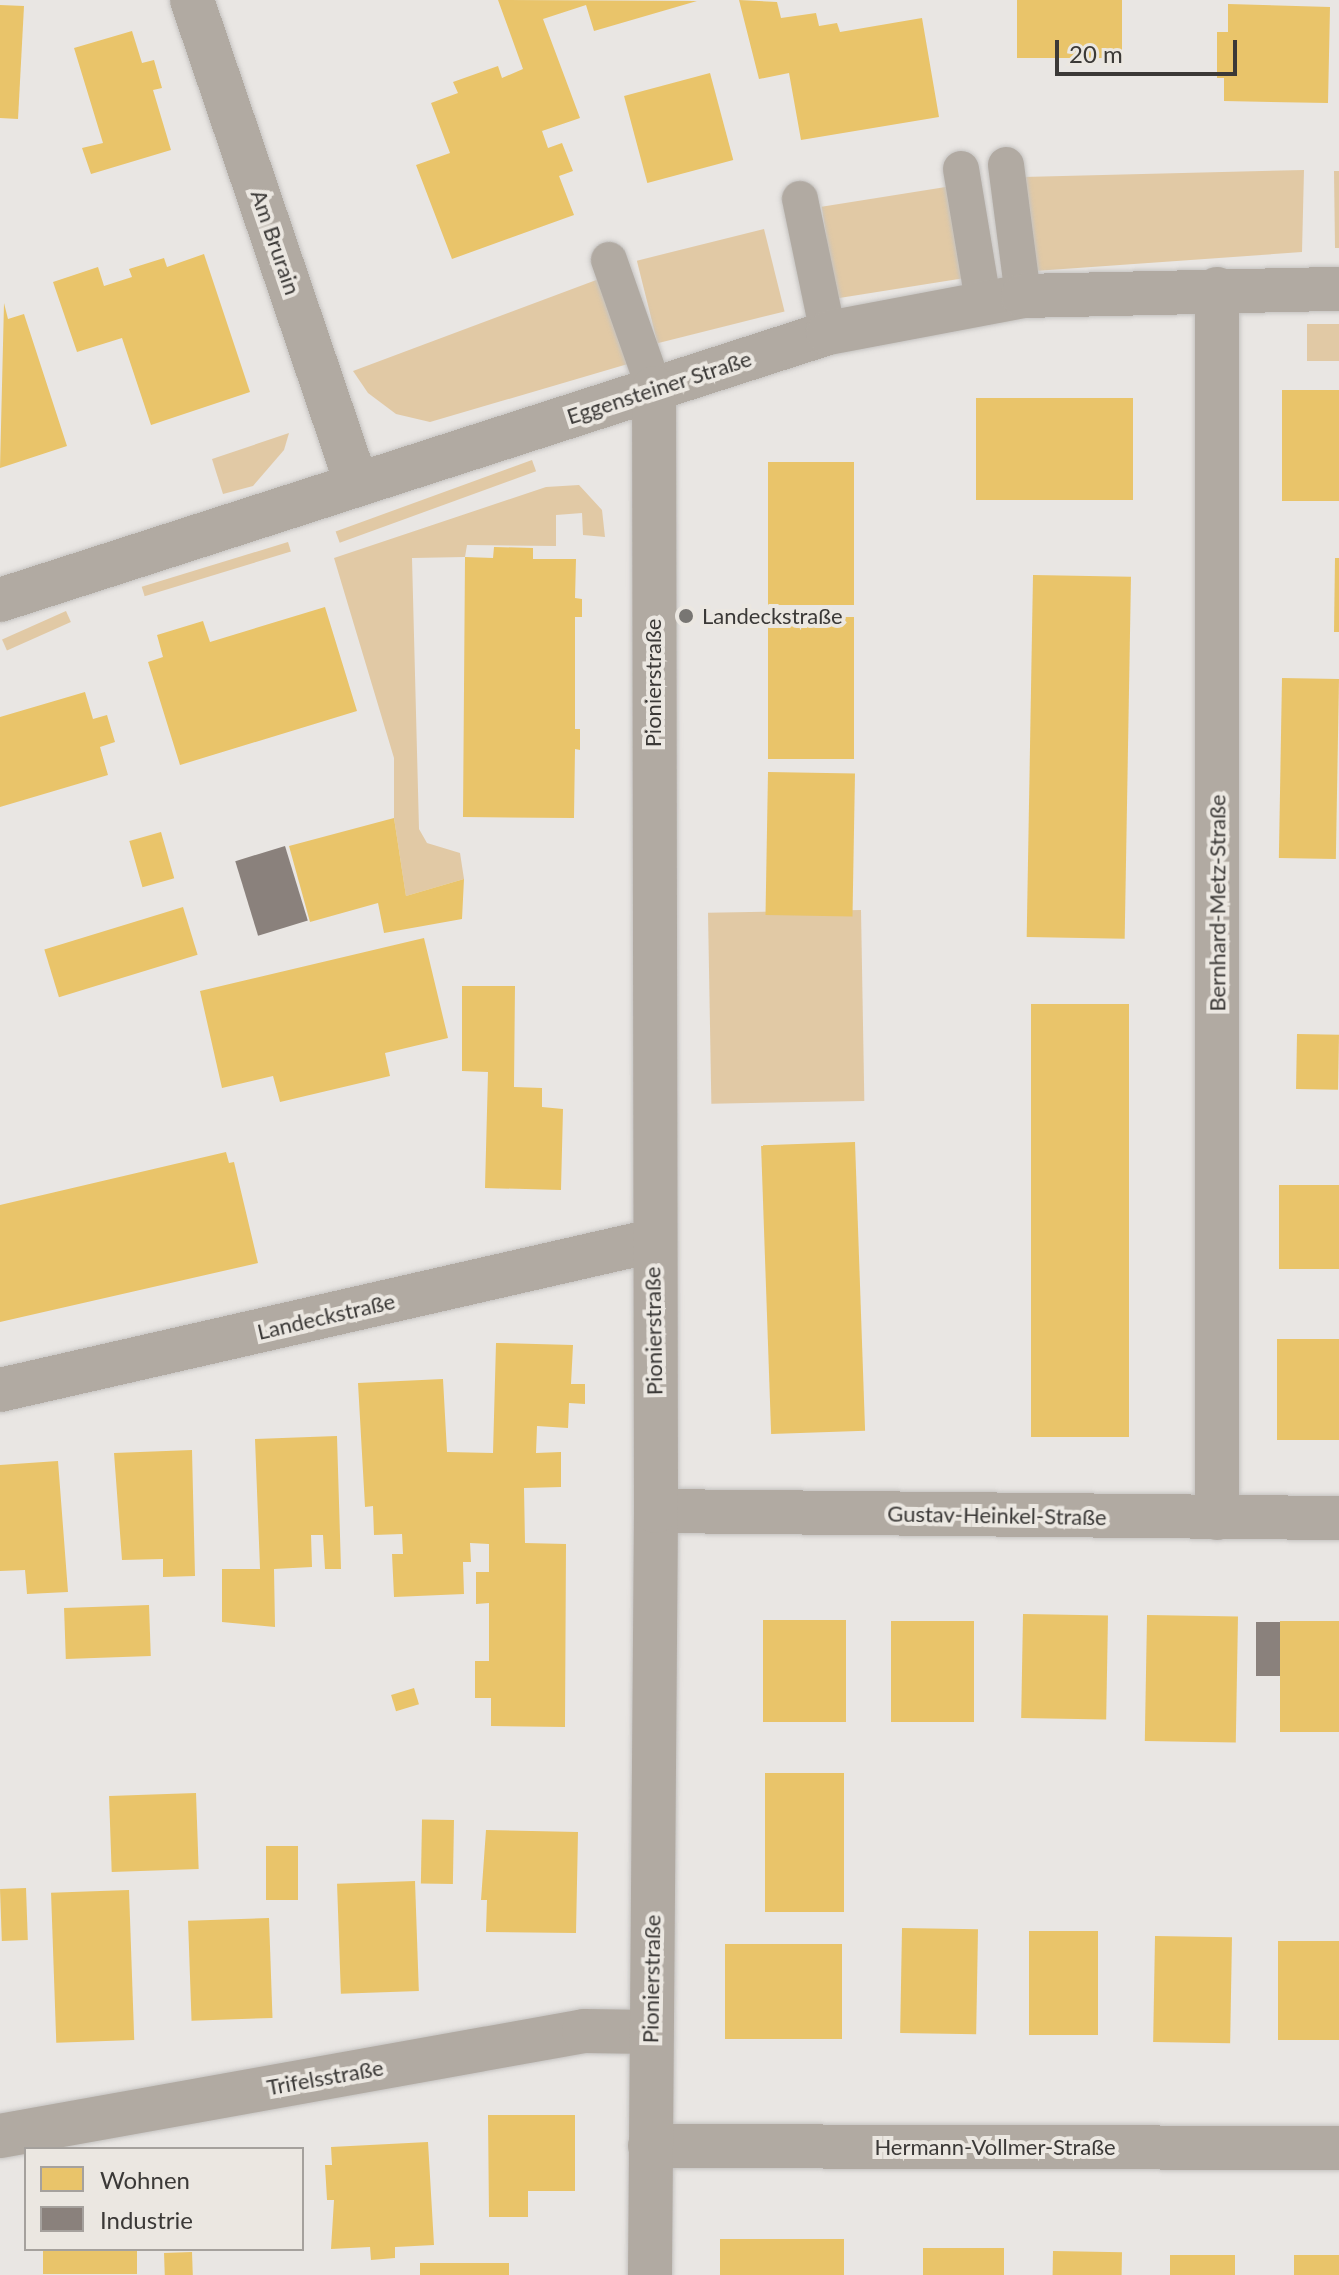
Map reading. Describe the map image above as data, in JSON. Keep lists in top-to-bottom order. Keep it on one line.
{"streets":{"street":["Am Brurain","Eggensteiner Straße","Pionierstraße","Bernhard-Metz-Straße","Landeckstraße","Gustav-Heinkel-Straße","Trifelsstraße","Hermann-Vollmer-Straße"]},"crossings":[["Am Brurain","Eggensteiner Straße"],["Eggensteiner Straße","Pionierstraße"],["Eggensteiner Straße","Bernhard-Metz-Straße"],["Pionierstraße","Landeckstraße"],["Pionierstraße","Gustav-Heinkel-Straße"],["Pionierstraße","Trifelsstraße"],["Pionierstraße","Hermann-Vollmer-Straße"],["Bernhard-Metz-Straße","Gustav-Heinkel-Straße"]],"places":["Landeckstraße"],"legend":["Wohnen","Industrie"],"scale_bar":"20 m"}
